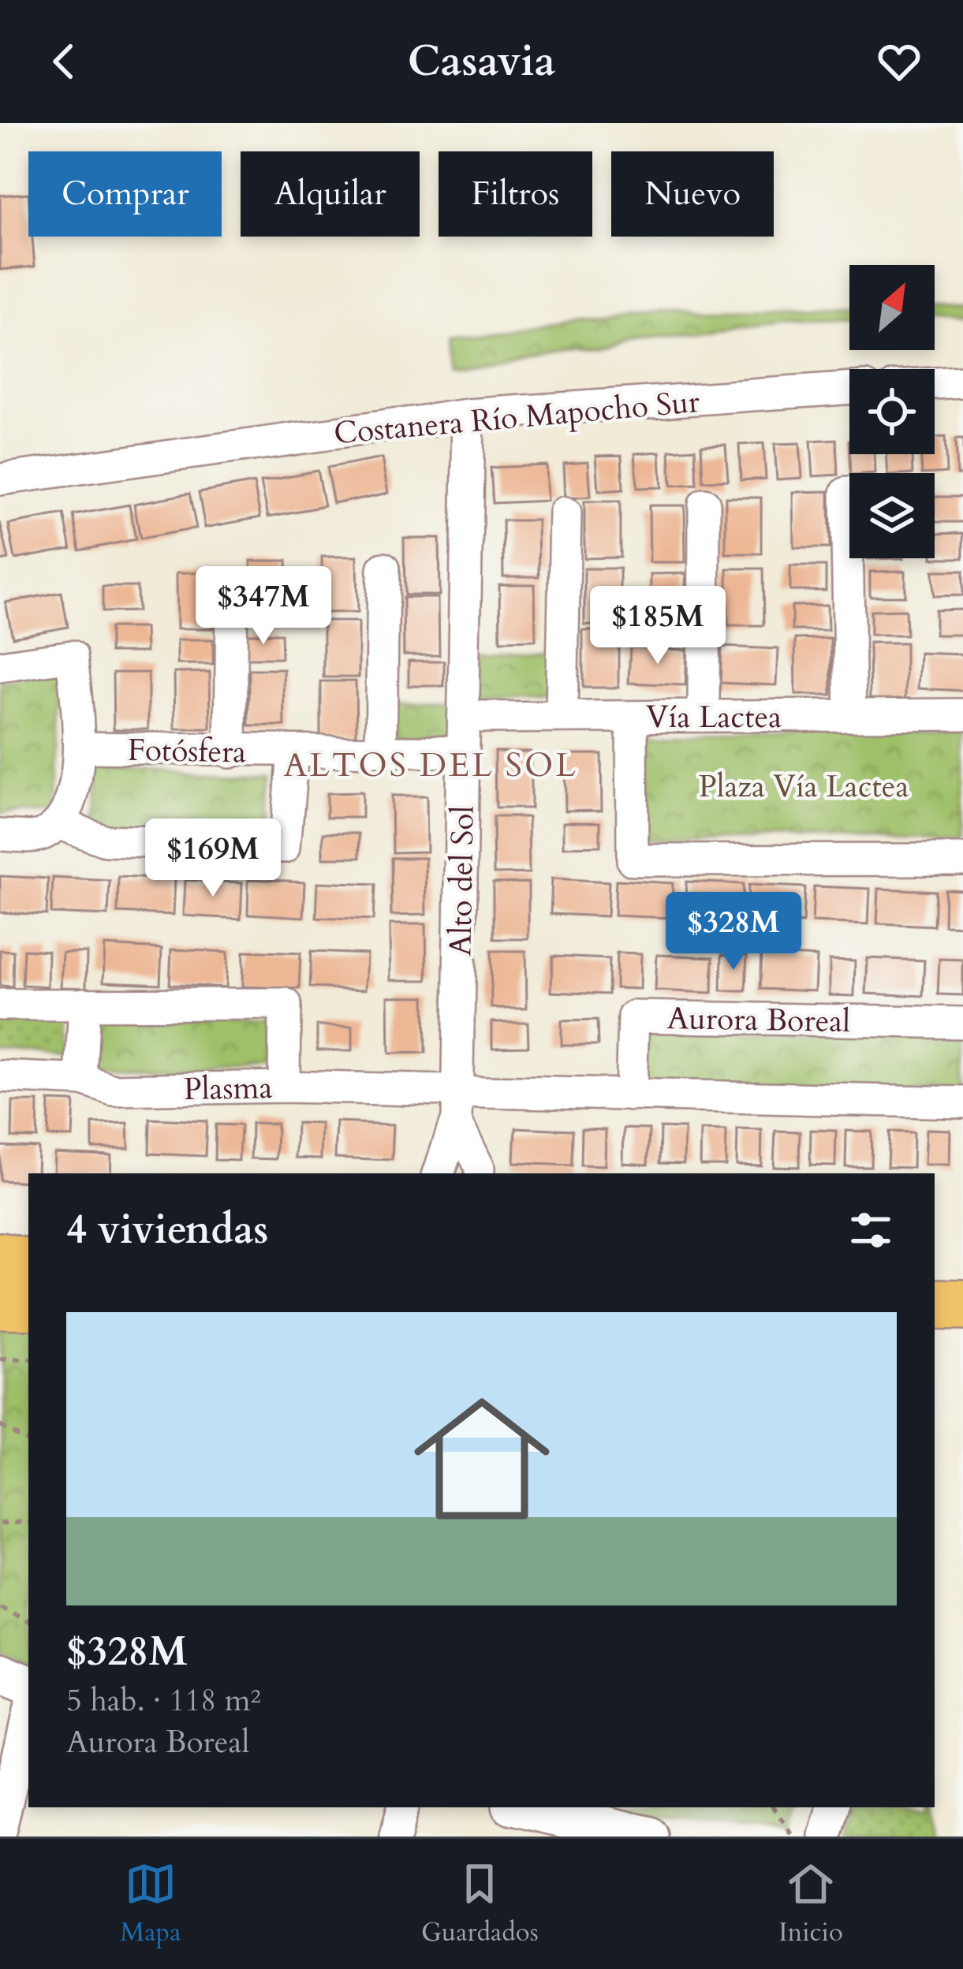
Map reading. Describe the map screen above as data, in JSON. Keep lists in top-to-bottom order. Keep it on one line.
{"streets":{"street":["Costanera Río Mapocho Sur","Vía Lactea","Fotósfera","Alto del Sol","Aurora Boreal","Plasma"]},"crossings":[["Costanera Río Mapocho Sur","Alto del Sol"],["Vía Lactea","Alto del Sol"],["Fotósfera","Alto del Sol"],["Alto del Sol","Plasma"]],"districts":["ALTOS DEL SOL"],"parks":["Plaza Vía Lactea"],"north":"top right","page":{"header":"Casavia","chip":["Comprar","Alquilar","Filtros","Nuevo"],"price":["$347M","$185M","$169M","$328M"],"heading":"4 viviendas","list":[{"name":"$328M","note":"5 hab. · 118 m² · Aurora Boreal"}],"tabs":["Mapa","Guardados","Inicio"]}}
